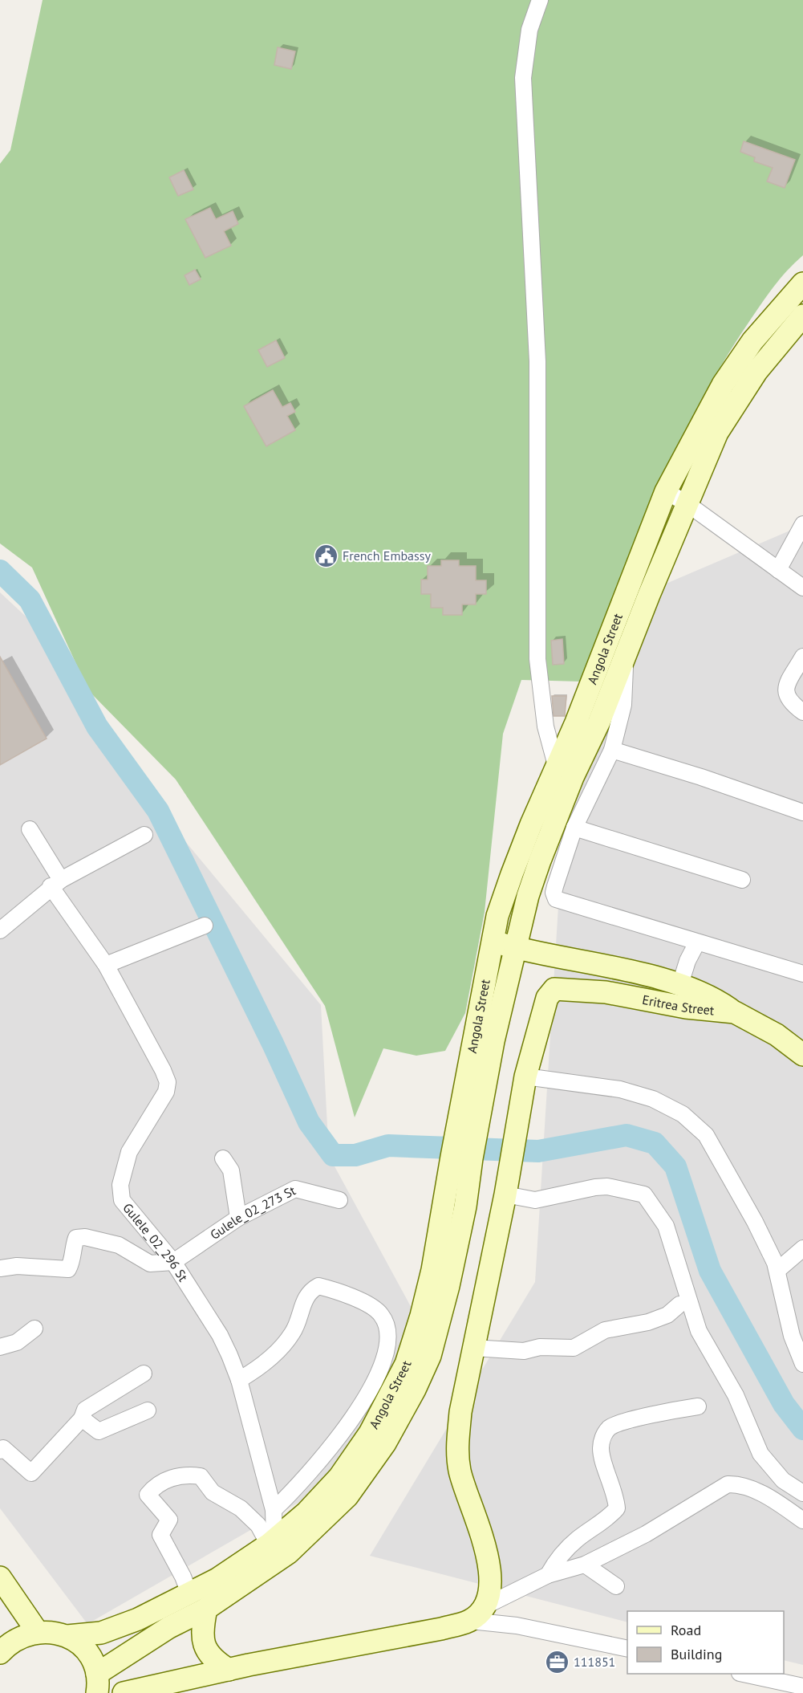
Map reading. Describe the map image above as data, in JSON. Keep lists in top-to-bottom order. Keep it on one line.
{"streets":{"main road":["Angola Street","Eritrea Street"],"street":["Gulele_02_273 St","Gulele_02_296 St"]},"crossings":[["Angola Street","Gulele_02_296 St"],["Gulele_02_273 St","Gulele_02_296 St"]],"places":{"public building":["French Embassy"],"office":["111851"]},"legend":["Road","Building"]}
